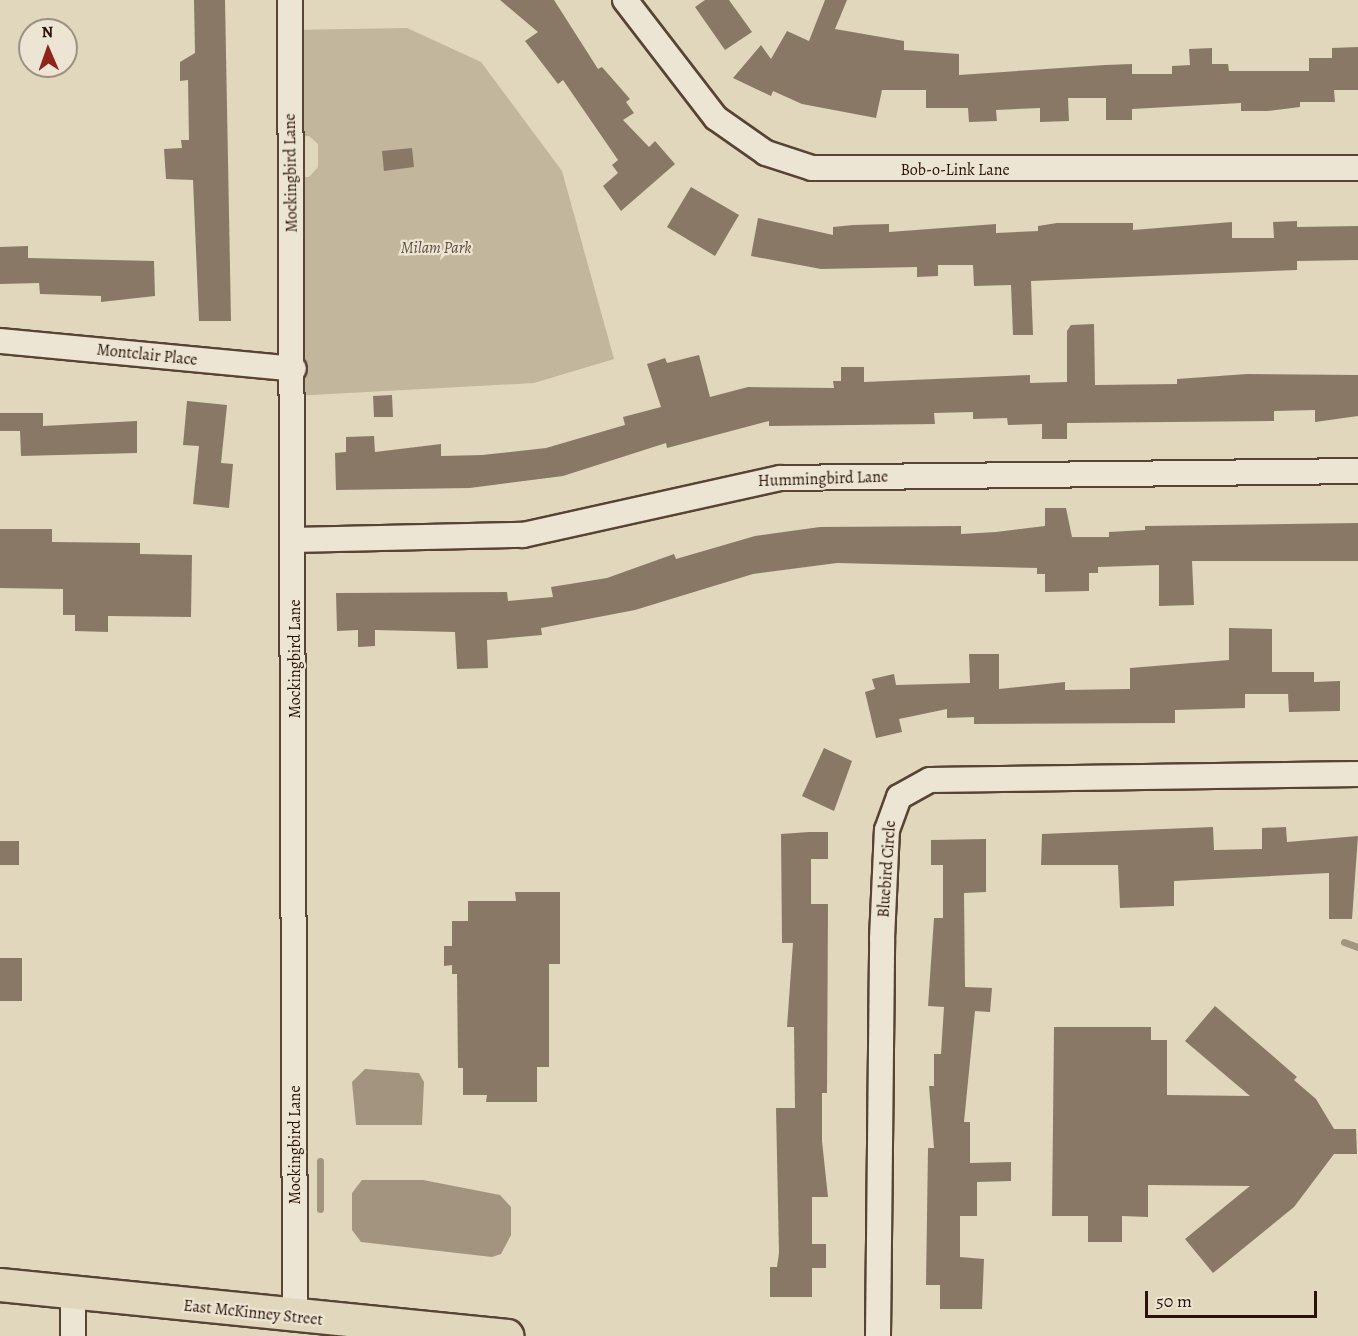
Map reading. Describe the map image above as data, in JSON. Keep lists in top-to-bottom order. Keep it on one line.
{"streets":{"main road":["East McKinney Street"],"street":["Bob-o-Link Lane","Mockingbird Lane","Montclair Place","Hummingbird Lane","Bluebird Circle"]},"crossings":[["Mockingbird Lane","Montclair Place"],["Mockingbird Lane","Hummingbird Lane"],["Mockingbird Lane","East McKinney Street"]],"parks":["Milam Park"],"scale_bar":"50 m","north":"top"}
